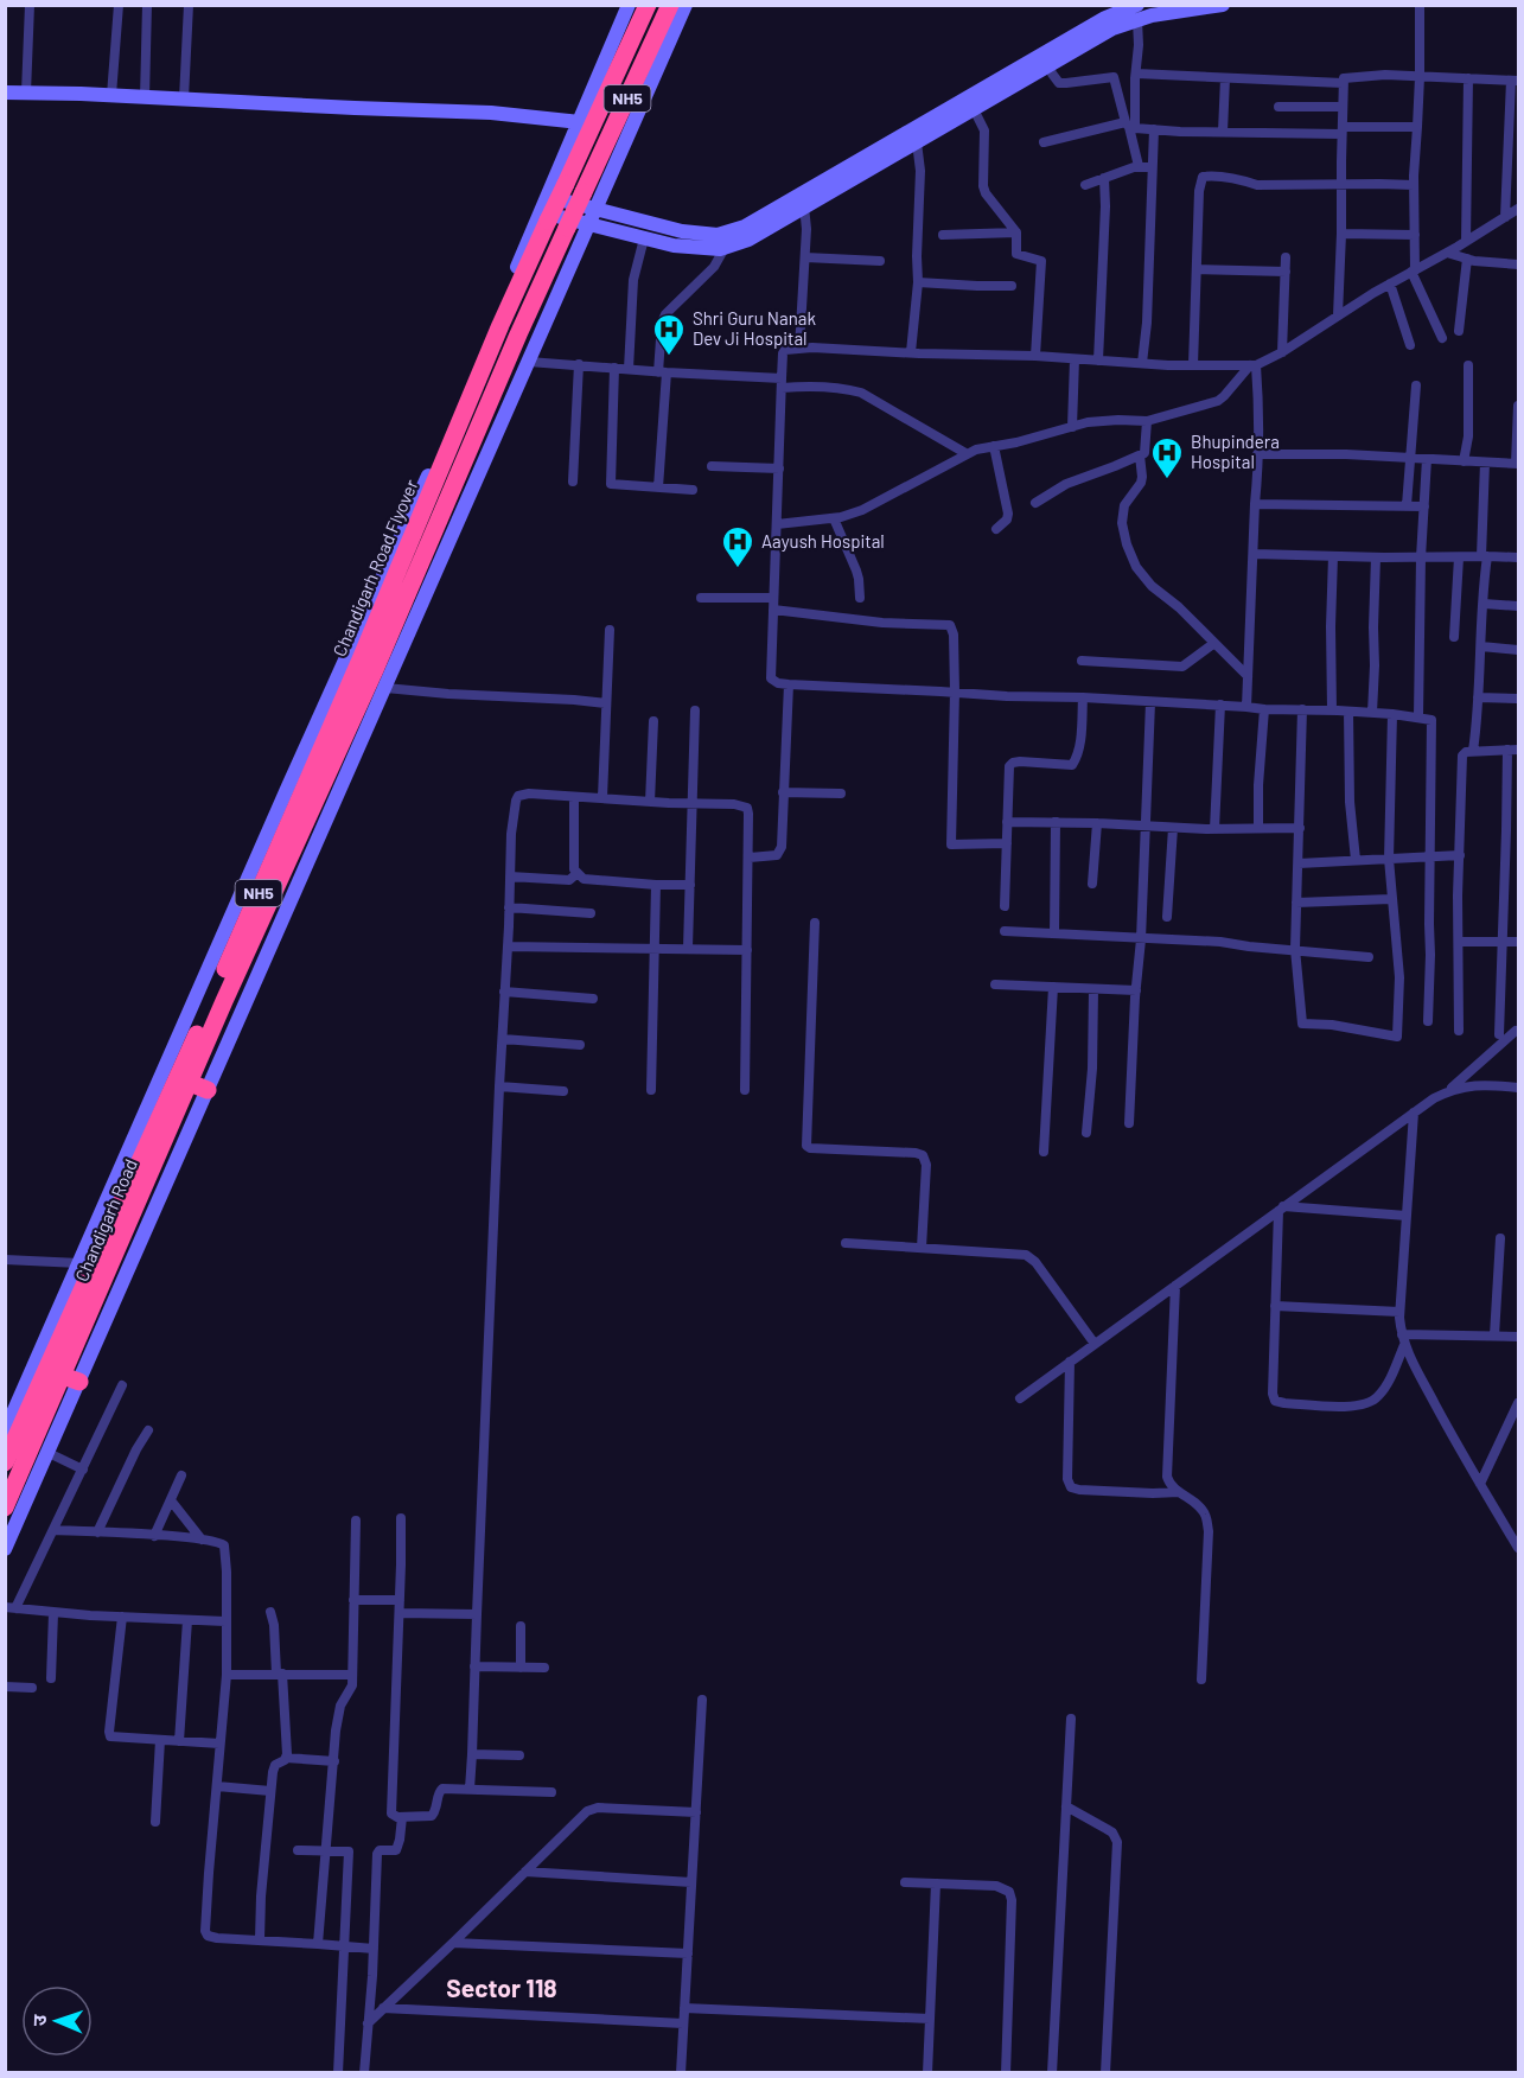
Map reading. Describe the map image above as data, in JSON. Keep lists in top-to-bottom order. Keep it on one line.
{"streets":{"highway":["NH5","Chandigarh Road Flyover","Chandigarh Road"]},"crossings":[["NH5","Chandigarh Road Flyover"],["NH5","Chandigarh Road"]],"districts":["Sector 118"],"places":{"hospital":["Shri Guru Nanak Dev Ji Hospital","Bhupindera Hospital","Aayush Hospital"]},"north":"left"}
